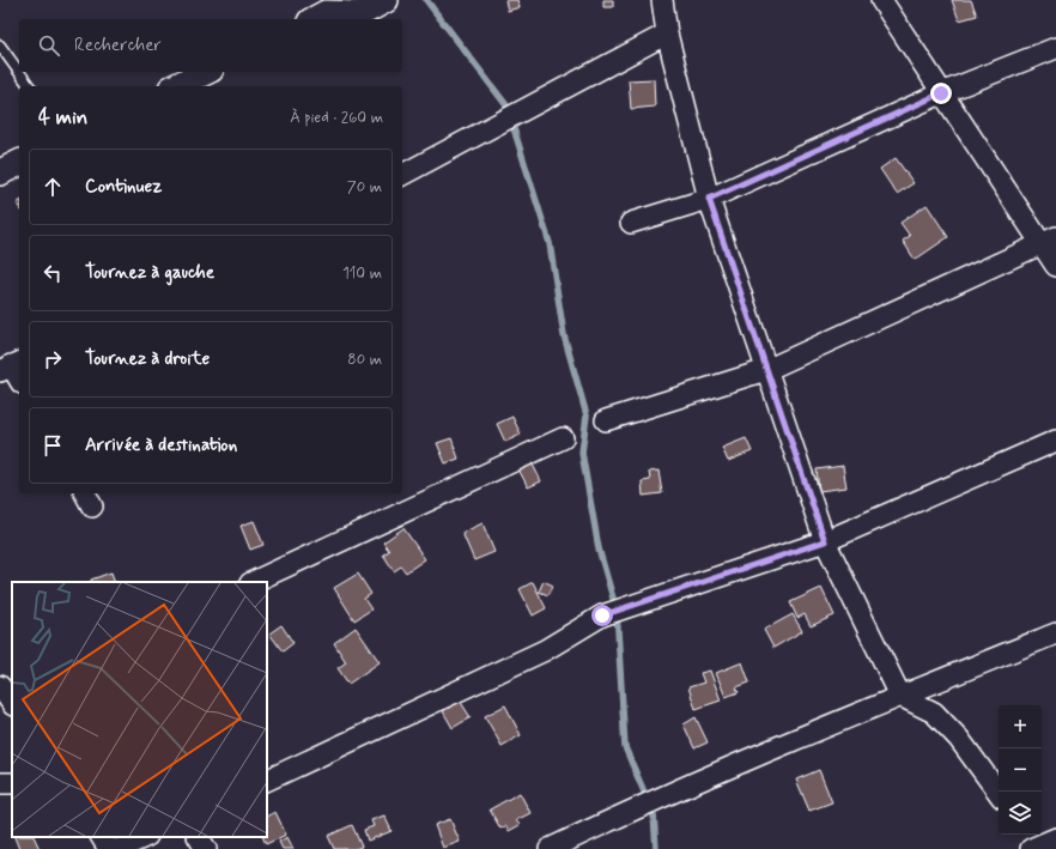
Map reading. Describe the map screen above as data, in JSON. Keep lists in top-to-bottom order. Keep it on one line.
{"page":{"search":"Rechercher","heading":["4 min","À pied · 260 m"],"list":[["Continuez","70 m"],["Tournez à gauche","110 m"],["Tournez à droite","80 m"],"Arrivée à destination"],"map_buttons":["+","−"]}}
